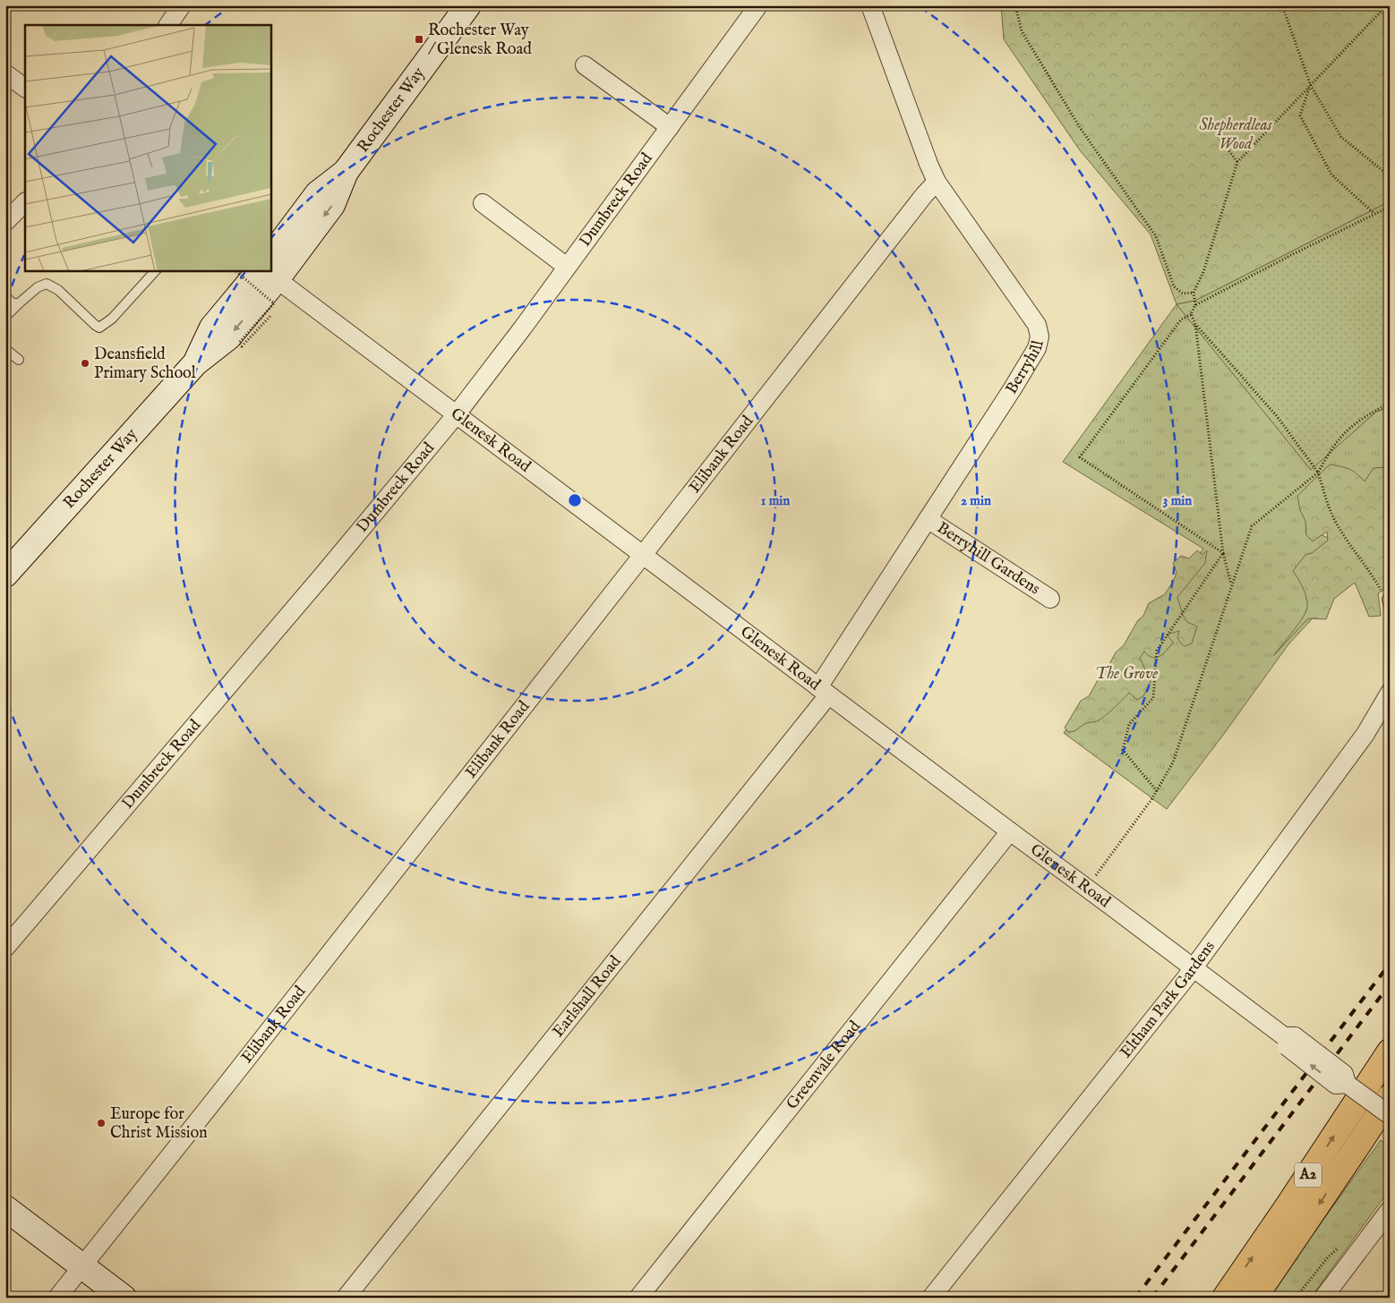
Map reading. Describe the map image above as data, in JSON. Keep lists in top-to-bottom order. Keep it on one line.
{"streets":{"highway":["A2"],"street":["Rochester Way","Dumbreck Road","Berryhill","Glenesk Road","Elibank Road","Berryhill Gardens","Earlshall Road","Eltham Park Gardens","Greenvale Road"]},"crossings":[["Dumbreck Road","Glenesk Road"],["Berryhill","Glenesk Road"],["Berryhill","Elibank Road"],["Berryhill","Berryhill Gardens"],["Berryhill","Earlshall Road"],["Glenesk Road","Elibank Road"],["Glenesk Road","Earlshall Road"],["Glenesk Road","Eltham Park Gardens"],["Glenesk Road","Greenvale Road"]],"parks":["Shepherdleas Wood","The Grove"],"places":{"transit":["Rochester Way / Glenesk Road"],"other":["Deansfield Primary School","Europe for Christ Mission"]},"rings":["1 min","2 min","3 min"]}
